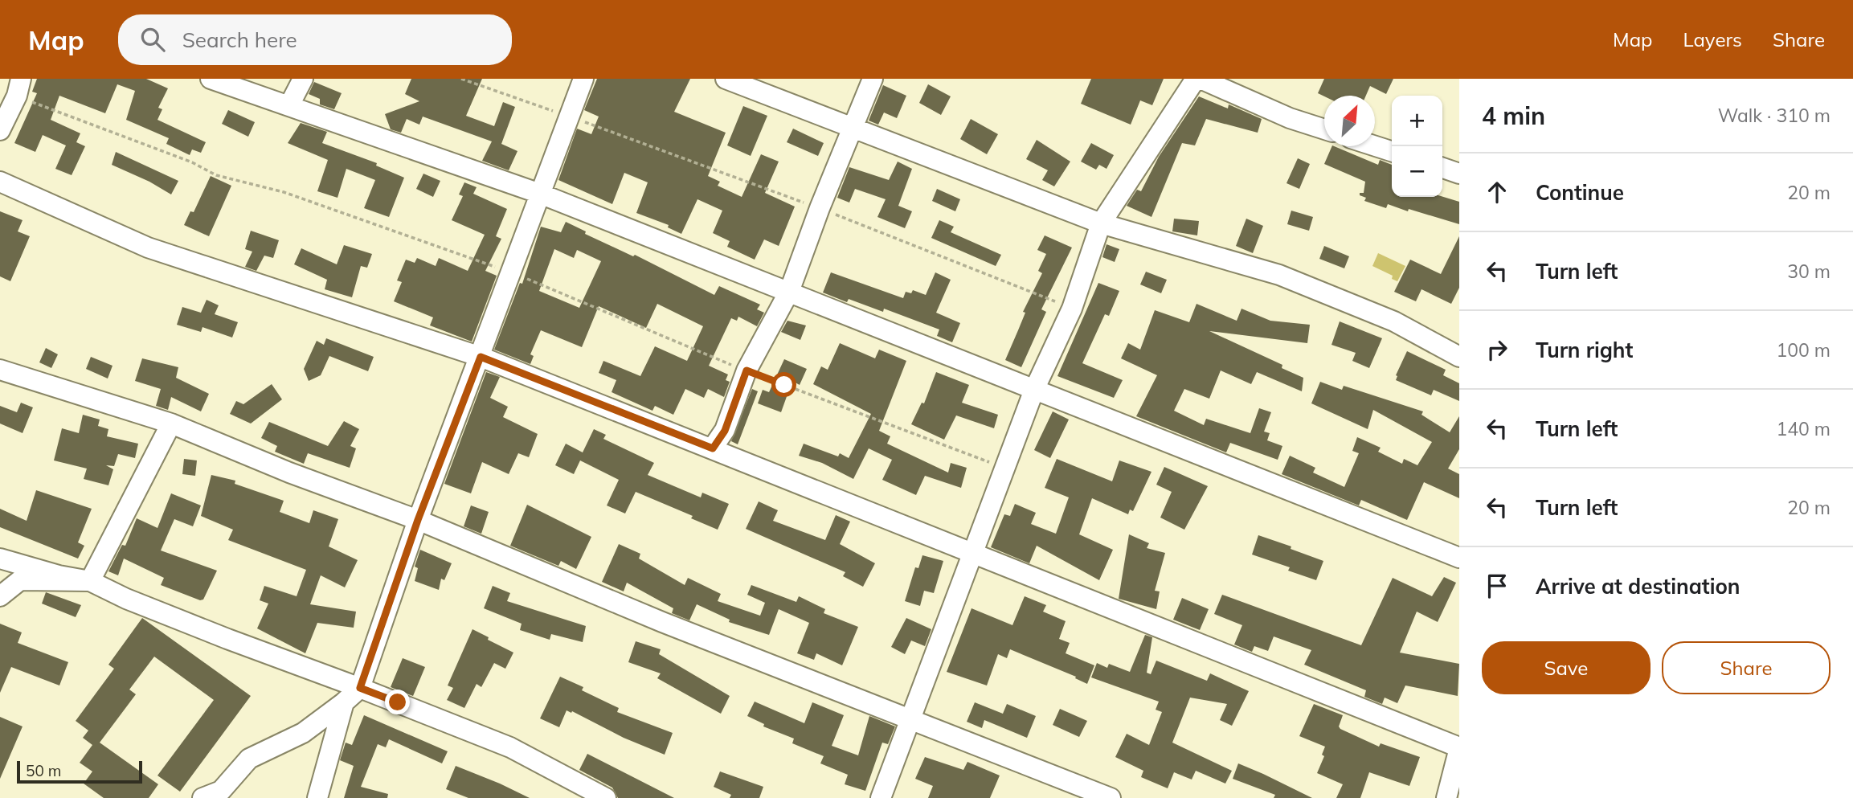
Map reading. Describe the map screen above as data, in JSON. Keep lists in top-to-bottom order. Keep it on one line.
{"scale_bar":"50 m","north":"top right","page":{"header":"Map","search":"Search here","nav":["Map","Layers","Share"],"heading":["4 min","Walk · 310 m"],"map_buttons":["+","−"],"list":[["Continue","20 m"],["Turn left","30 m"],["Turn right","100 m"],["Turn left","140 m"],["Turn left","20 m"],"Arrive at destination"],"buttons":["Save","Share"],"scale":"50 m"}}
